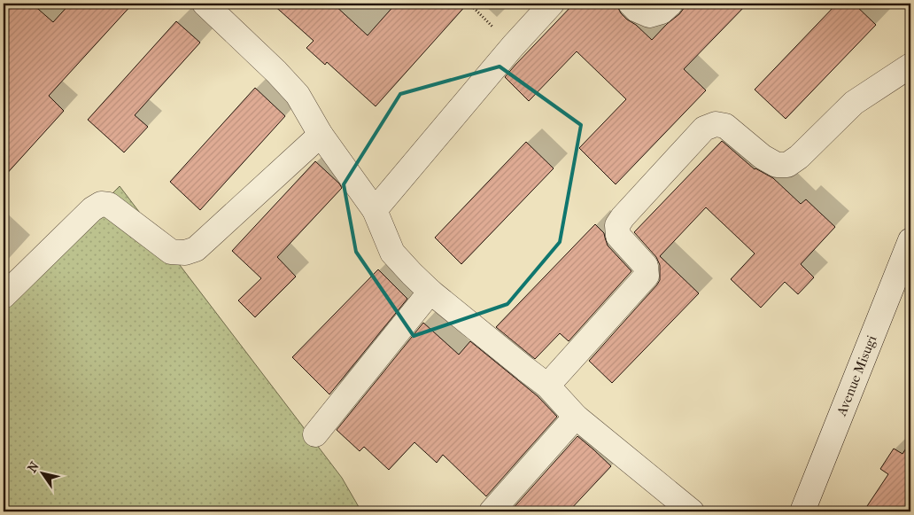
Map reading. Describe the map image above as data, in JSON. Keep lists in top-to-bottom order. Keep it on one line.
{"streets":{"street":["Avenue Misugi"]},"north":"top left"}
